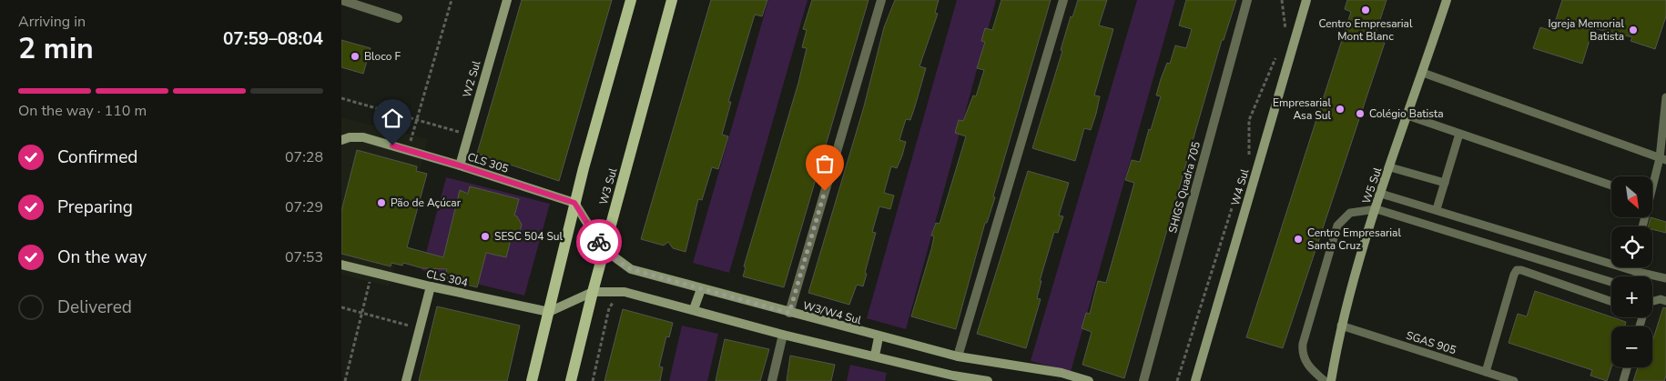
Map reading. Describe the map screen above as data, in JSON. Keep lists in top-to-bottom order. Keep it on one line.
{"streets":{"main road":["W2 Sul","CLS 305","W5 Sul","W3 Sul","W4 Sul","CLS 304","W3/W4 Sul"],"street":["SHIGS Quadra 705"],"lane":["SGAS 905"]},"crossings":[["W2 Sul","CLS 305"],["CLS 305","W3/W4 Sul"],["W5 Sul","SGAS 905"],["W3 Sul","W3/W4 Sul"]],"places":["Centro Empresarial Mont Blanc","Igreja Memorial Batista","Bloco F","Empresarial Asa Sul","Colégio Batista","Pão de Açúcar","SESC 504 Sul","Centro Empresarial Santa Cruz"],"north":"bottom right","page":{"heading":["2 min","Arriving in","07:59–08:04"],"bar":"On the way · 110 m","list":[["Confirmed","07:28"],["Preparing","07:29"],["On the way","07:53"],"Delivered"],"map_buttons":["+","−"]}}
